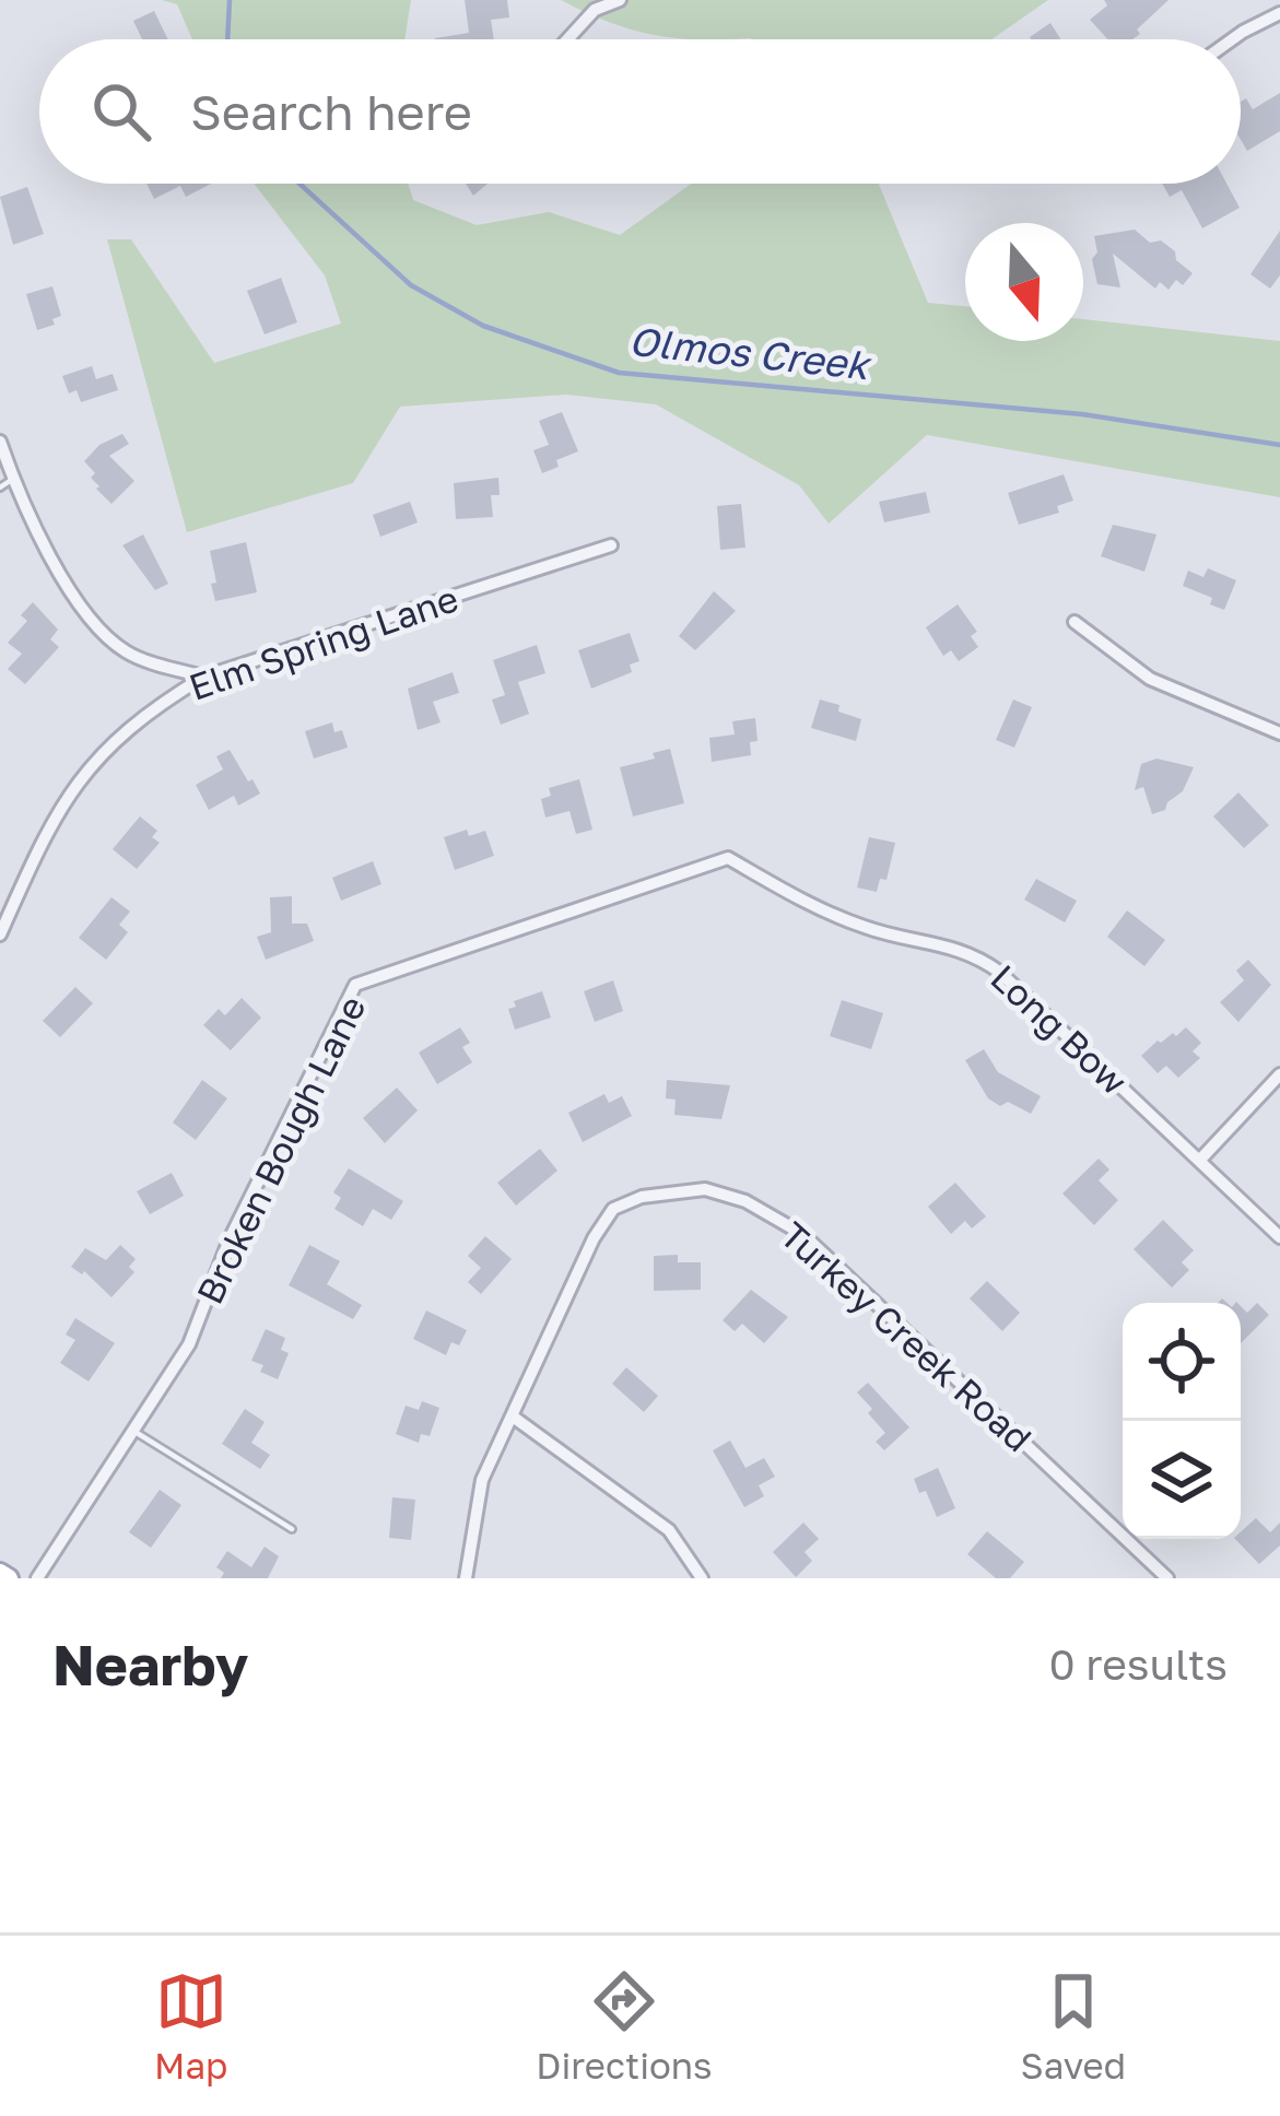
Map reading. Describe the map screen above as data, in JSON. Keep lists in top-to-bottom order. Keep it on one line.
{"streets":{"street":["Elm Spring Lane","Long Bow","Broken Bough Lane","Turkey Creek Road"]},"crossings":[["Long Bow","Broken Bough Lane"]],"water":["Olmos Creek"],"north":"bottom","page":{"search":"Search here","heading":["Nearby","0 results"],"nav":["Map","Directions","Saved"]}}
